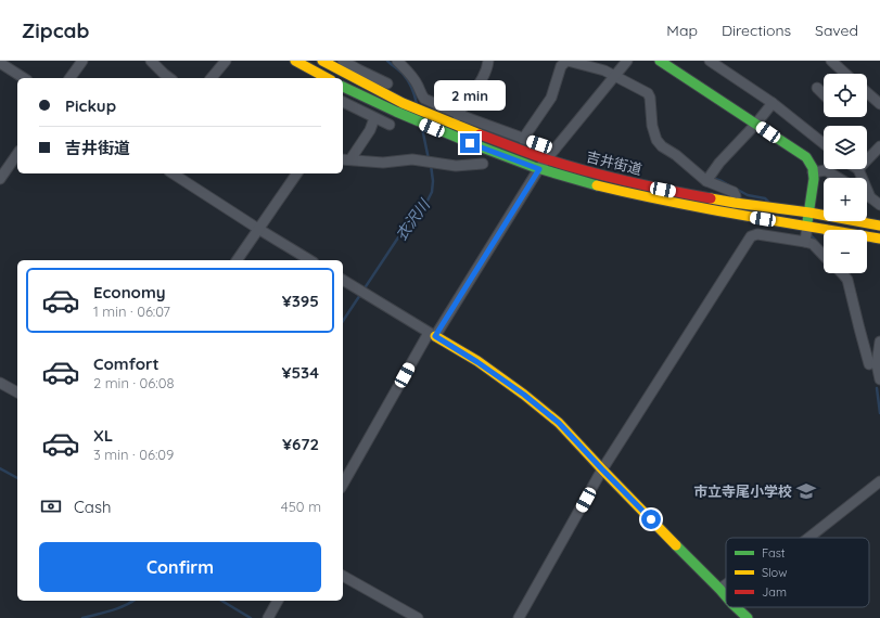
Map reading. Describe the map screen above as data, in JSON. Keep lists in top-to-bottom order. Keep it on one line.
{"streets":{"main road":["吉井街道"]},"water":["衣沢川"],"places":{"school or university":["市立寺尾小学校"]},"legend":["Fast","Slow","Jam"],"page":{"header":"Zipcab","nav":["Map","Directions","Saved"],"map_buttons":["+","−"],"banner":["Pickup","吉井街道"],"bubble":"2 min","list":[{"name":"Economy","note":"1 min · 06:07","value":"¥395"},{"name":"Comfort","note":"2 min · 06:08","value":"¥534"},{"name":"XL","note":"3 min · 06:09","value":"¥672"}],"pay":["Cash","450 m"],"buttons":"Confirm"}}
